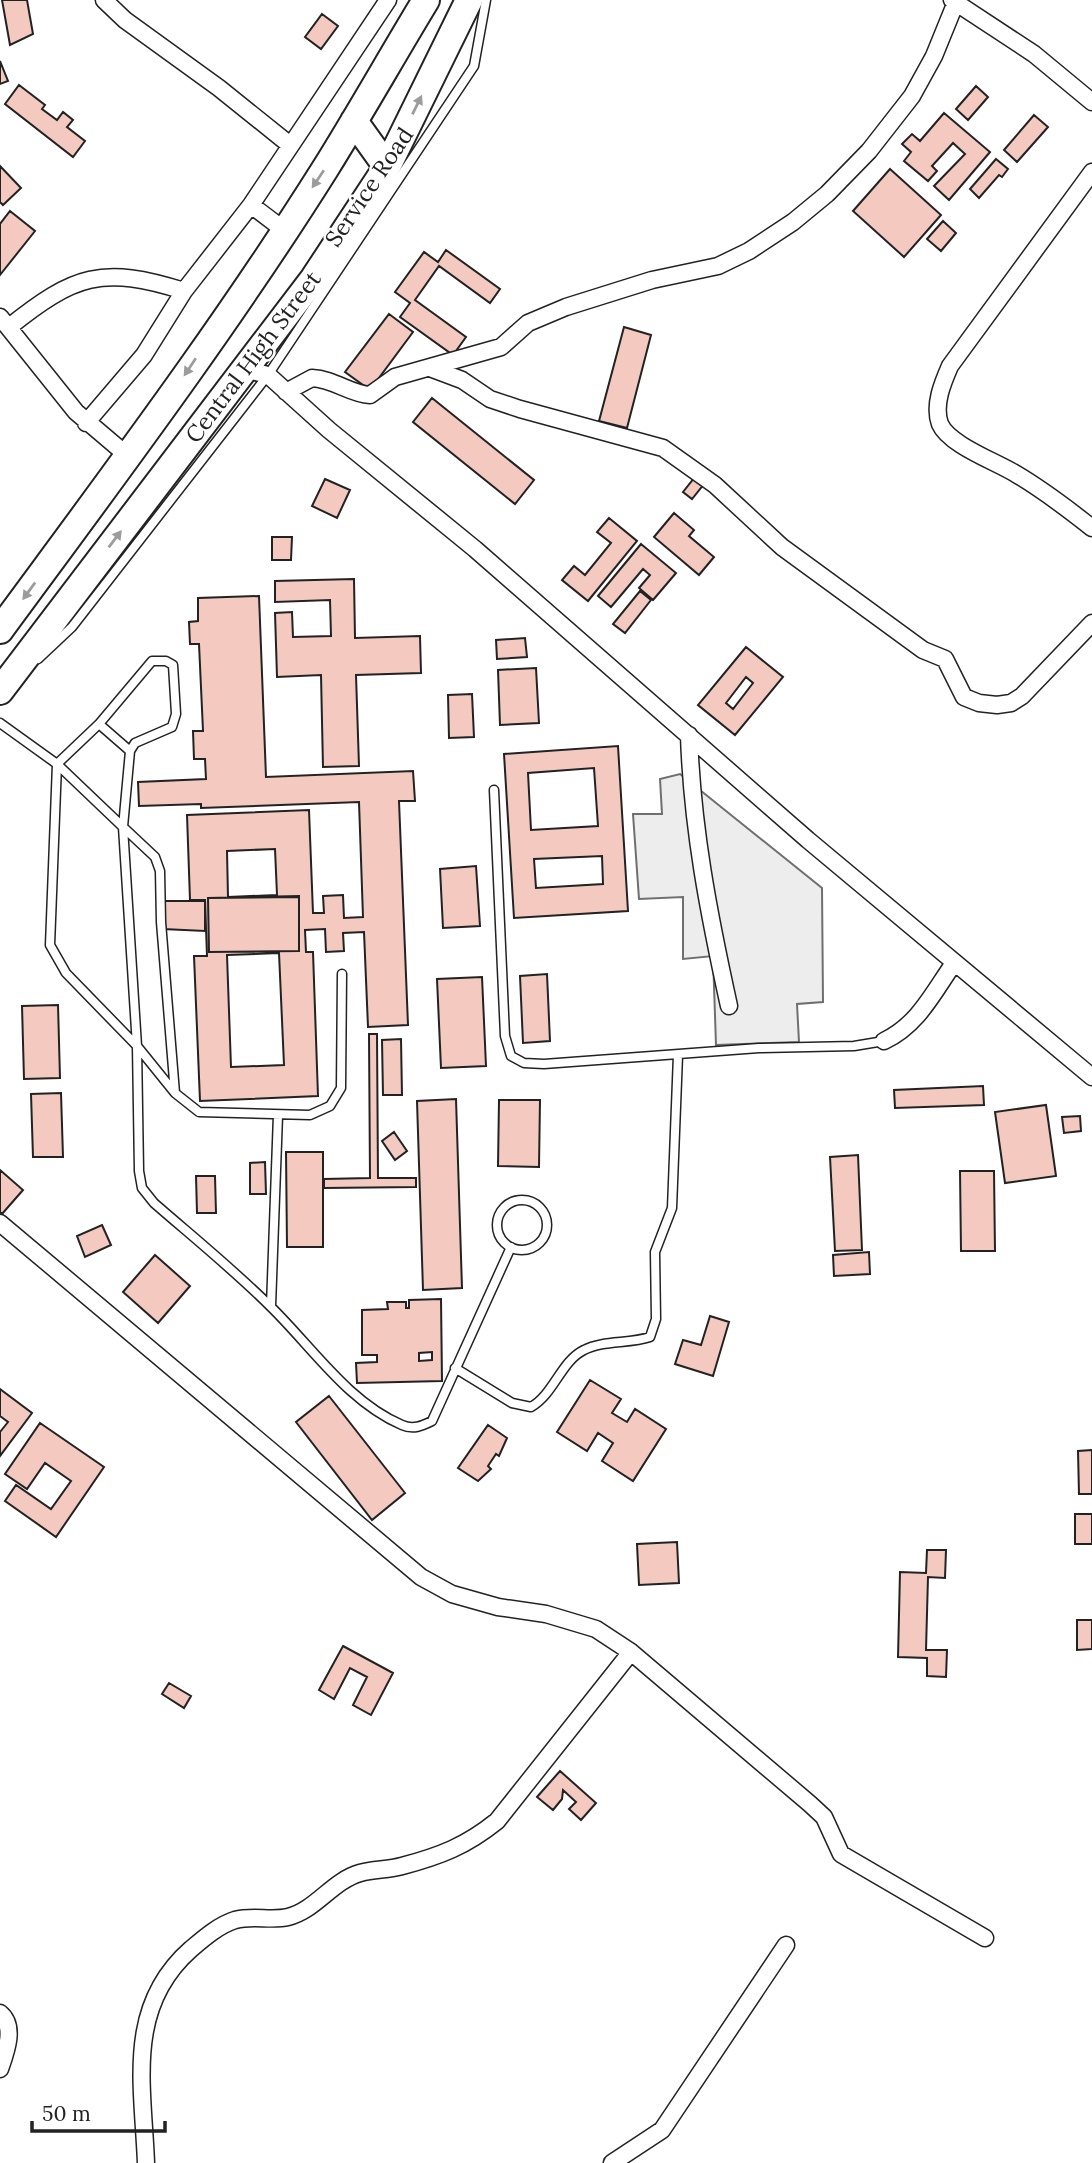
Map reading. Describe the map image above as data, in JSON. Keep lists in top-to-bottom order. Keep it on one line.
{"streets":{"highway":["Central High Street"],"lane":["Service Road"]},"crossings":[["Service Road","Central High Street"]],"scale_bar":"50 m"}
